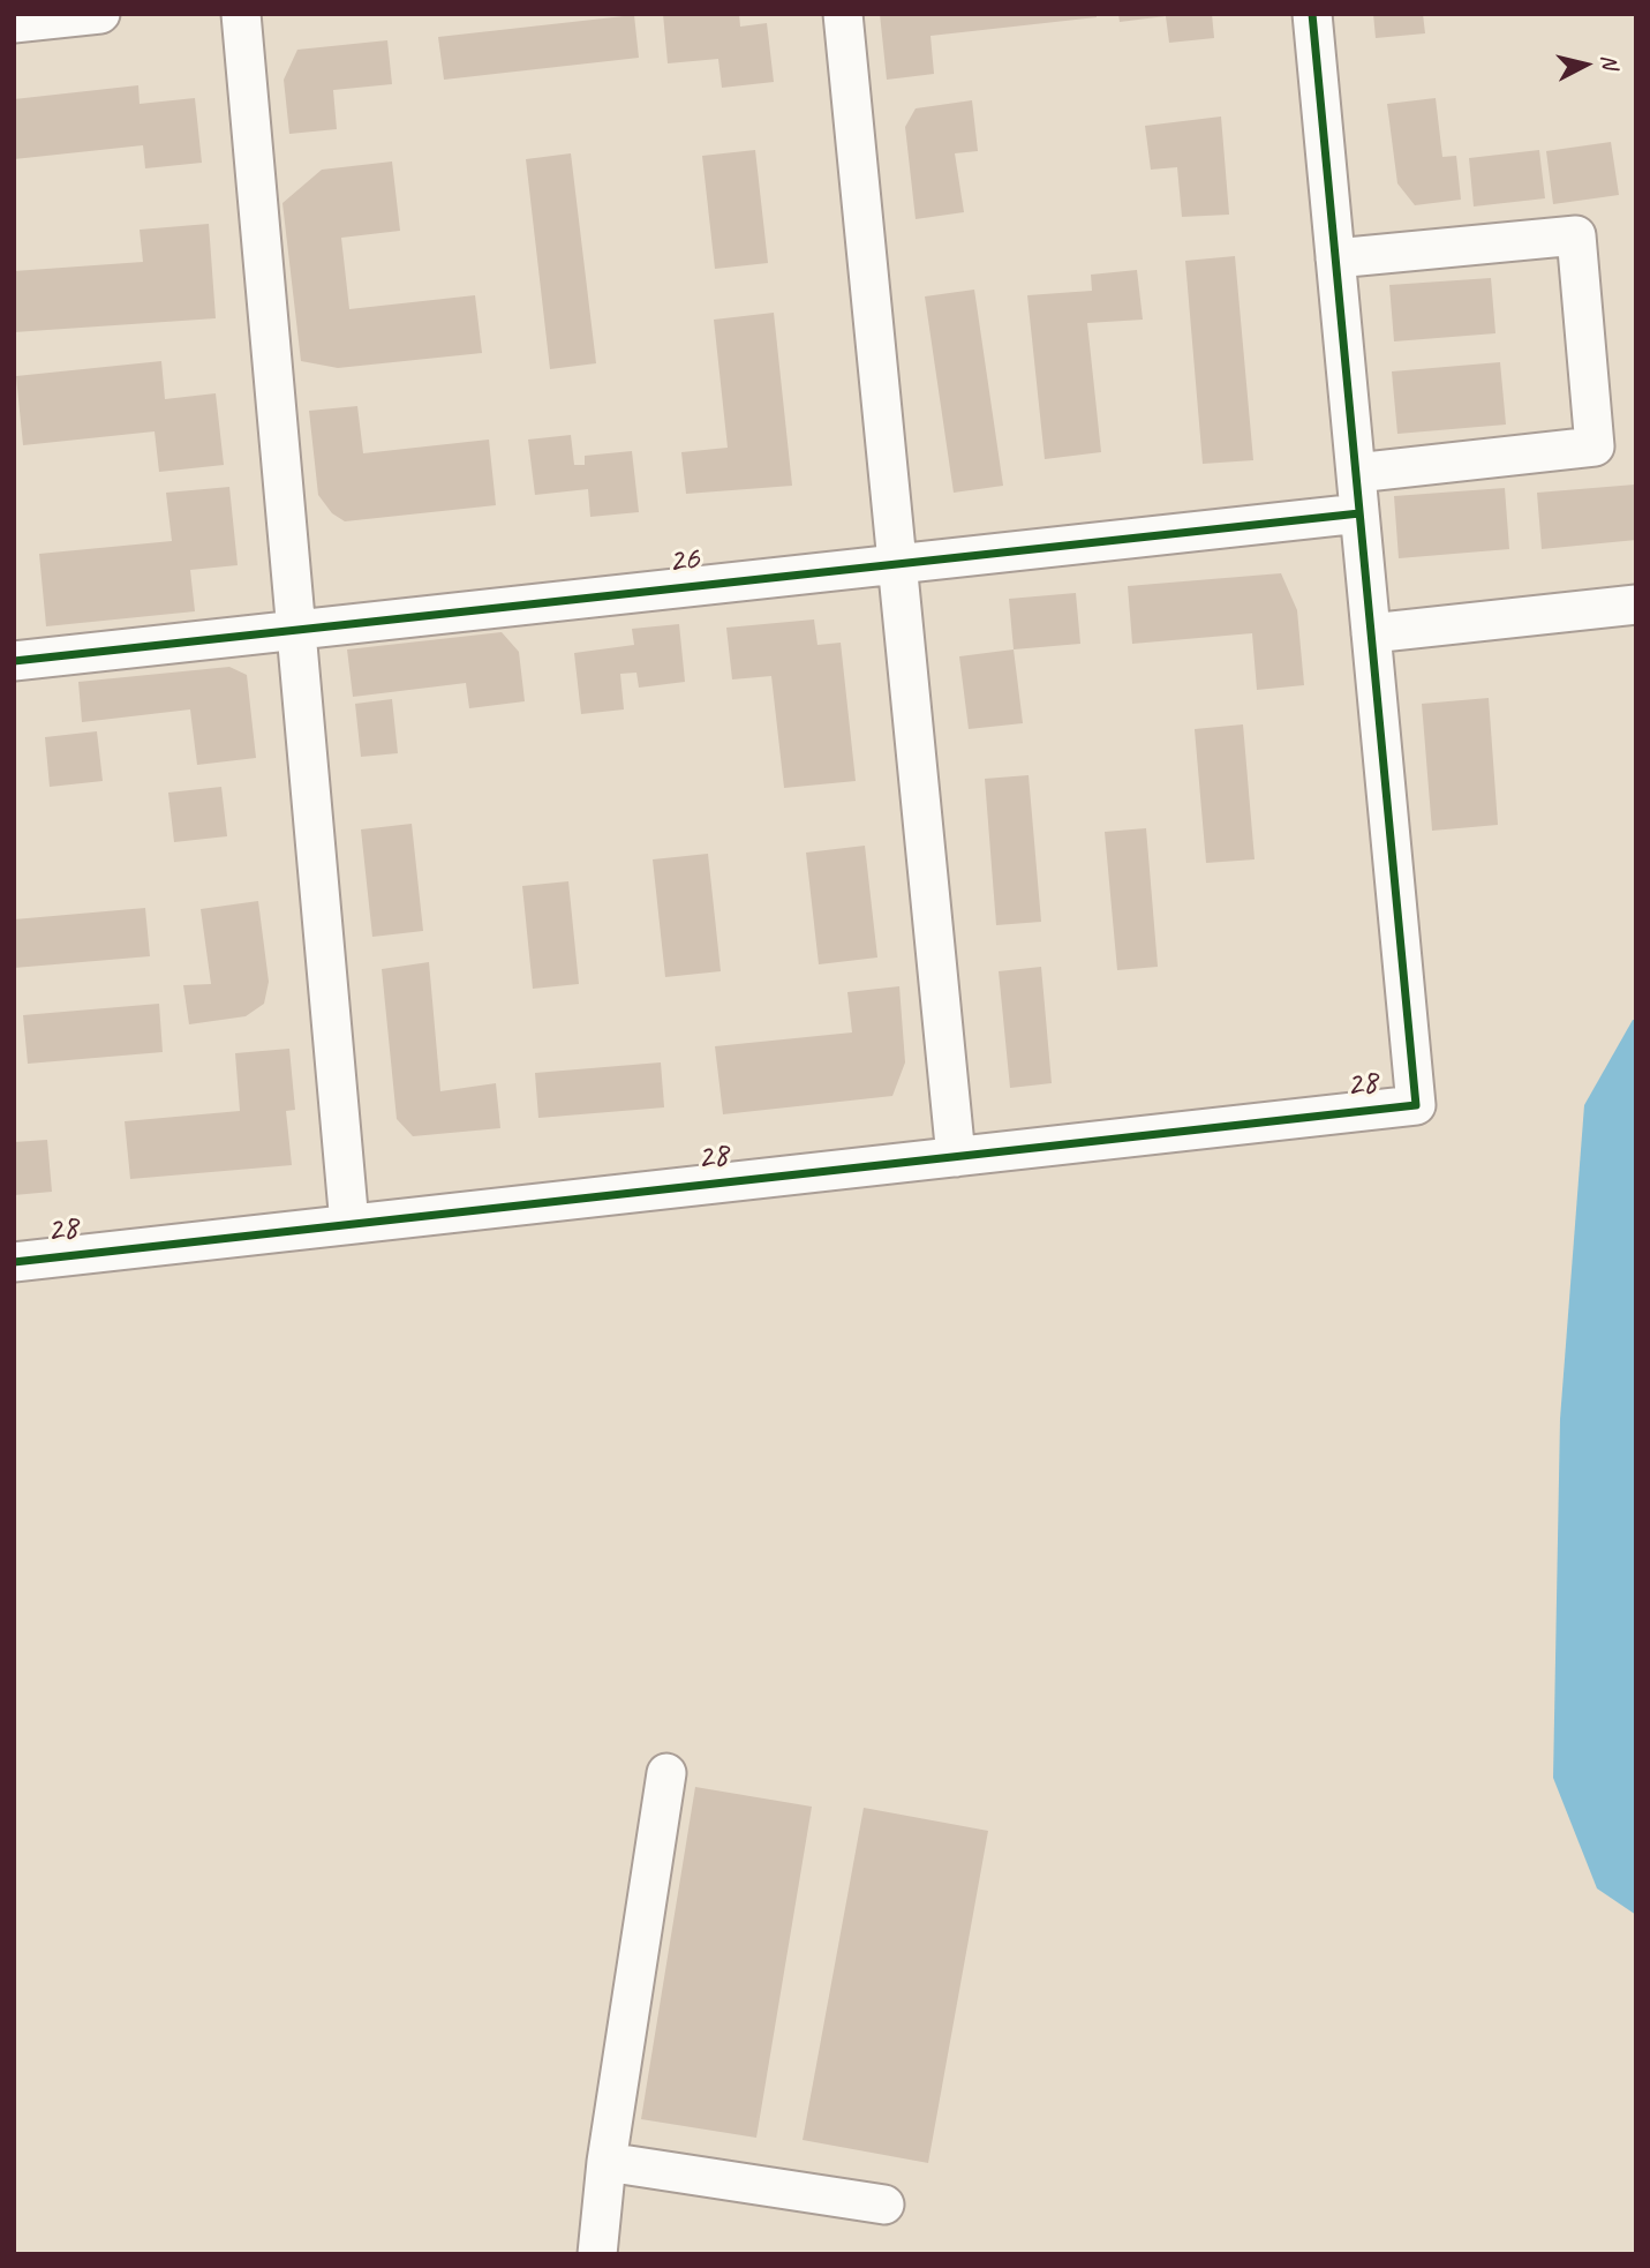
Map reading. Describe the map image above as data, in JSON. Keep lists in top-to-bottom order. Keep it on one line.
{"streets":{"street":["26","28"]},"north":"right"}
